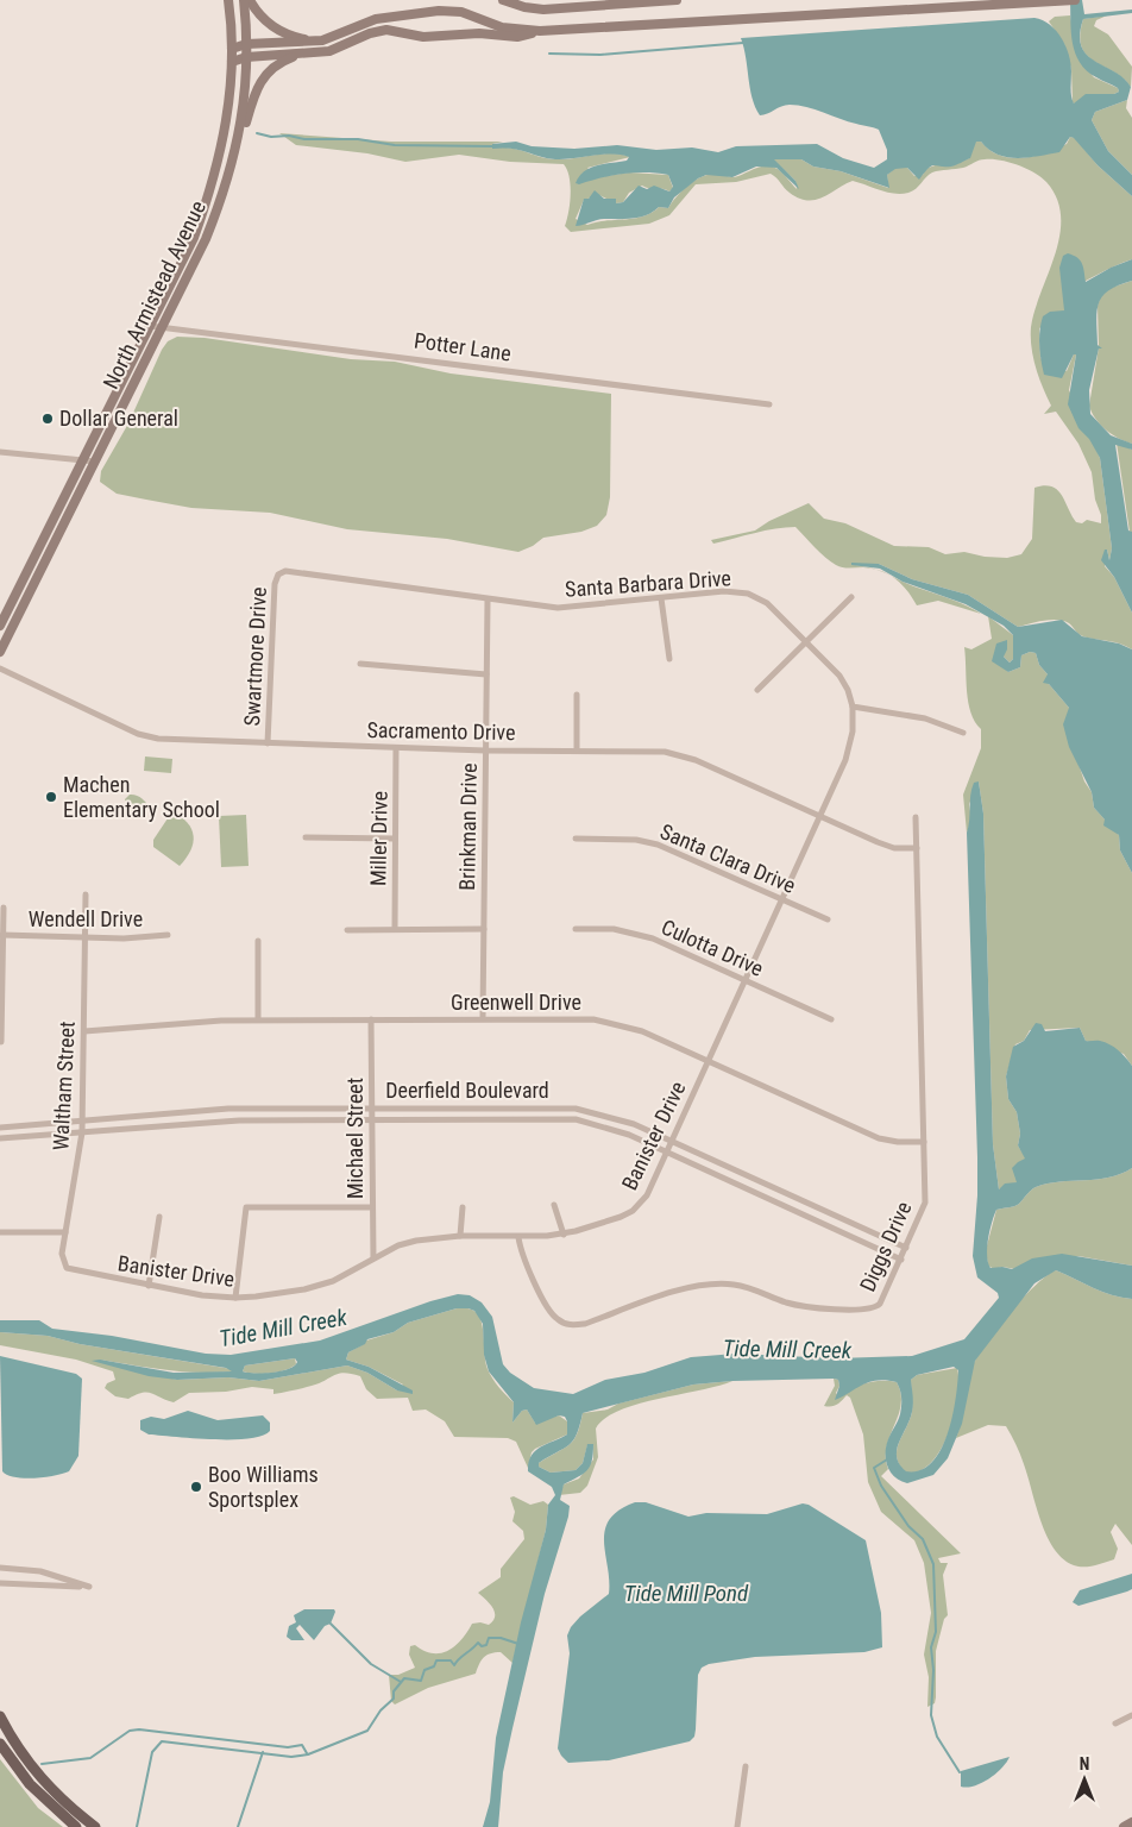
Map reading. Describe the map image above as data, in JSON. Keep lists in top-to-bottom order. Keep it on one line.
{"streets":{"main road":["North Armistead Avenue"],"street":["Potter Lane","Santa Barbara Drive","Swartmore Drive","Sacramento Drive","Brinkman Drive","Miller Drive","Santa Clara Drive","Wendell Drive","Culotta Drive","Greenwell Drive","Waltham Street","Deerfield Boulevard","Banister Drive","Michael Street","Diggs Drive"]},"crossings":[["North Armistead Avenue","Potter Lane"],["Santa Barbara Drive","Swartmore Drive"],["Santa Barbara Drive","Brinkman Drive"],["Santa Barbara Drive","Banister Drive"],["Swartmore Drive","Sacramento Drive"],["Sacramento Drive","Brinkman Drive"],["Sacramento Drive","Miller Drive"],["Sacramento Drive","Banister Drive"],["Sacramento Drive","Diggs Drive"],["Brinkman Drive","Greenwell Drive"],["Santa Clara Drive","Banister Drive"],["Wendell Drive","Waltham Street"],["Culotta Drive","Banister Drive"],["Greenwell Drive","Waltham Street"],["Greenwell Drive","Banister Drive"],["Greenwell Drive","Michael Street"],["Greenwell Drive","Diggs Drive"],["Waltham Street","Deerfield Boulevard"],["Waltham Street","Banister Drive"],["Deerfield Boulevard","Banister Drive"],["Deerfield Boulevard","Michael Street"],["Deerfield Boulevard","Diggs Drive"],["Banister Drive","Michael Street"],["Banister Drive","Diggs Drive"]],"water":["Tide Mill Creek","Tide Mill Pond"],"places":["Dollar General","Machen Elementary School","Boo Williams Sportsplex"],"north":"top"}
